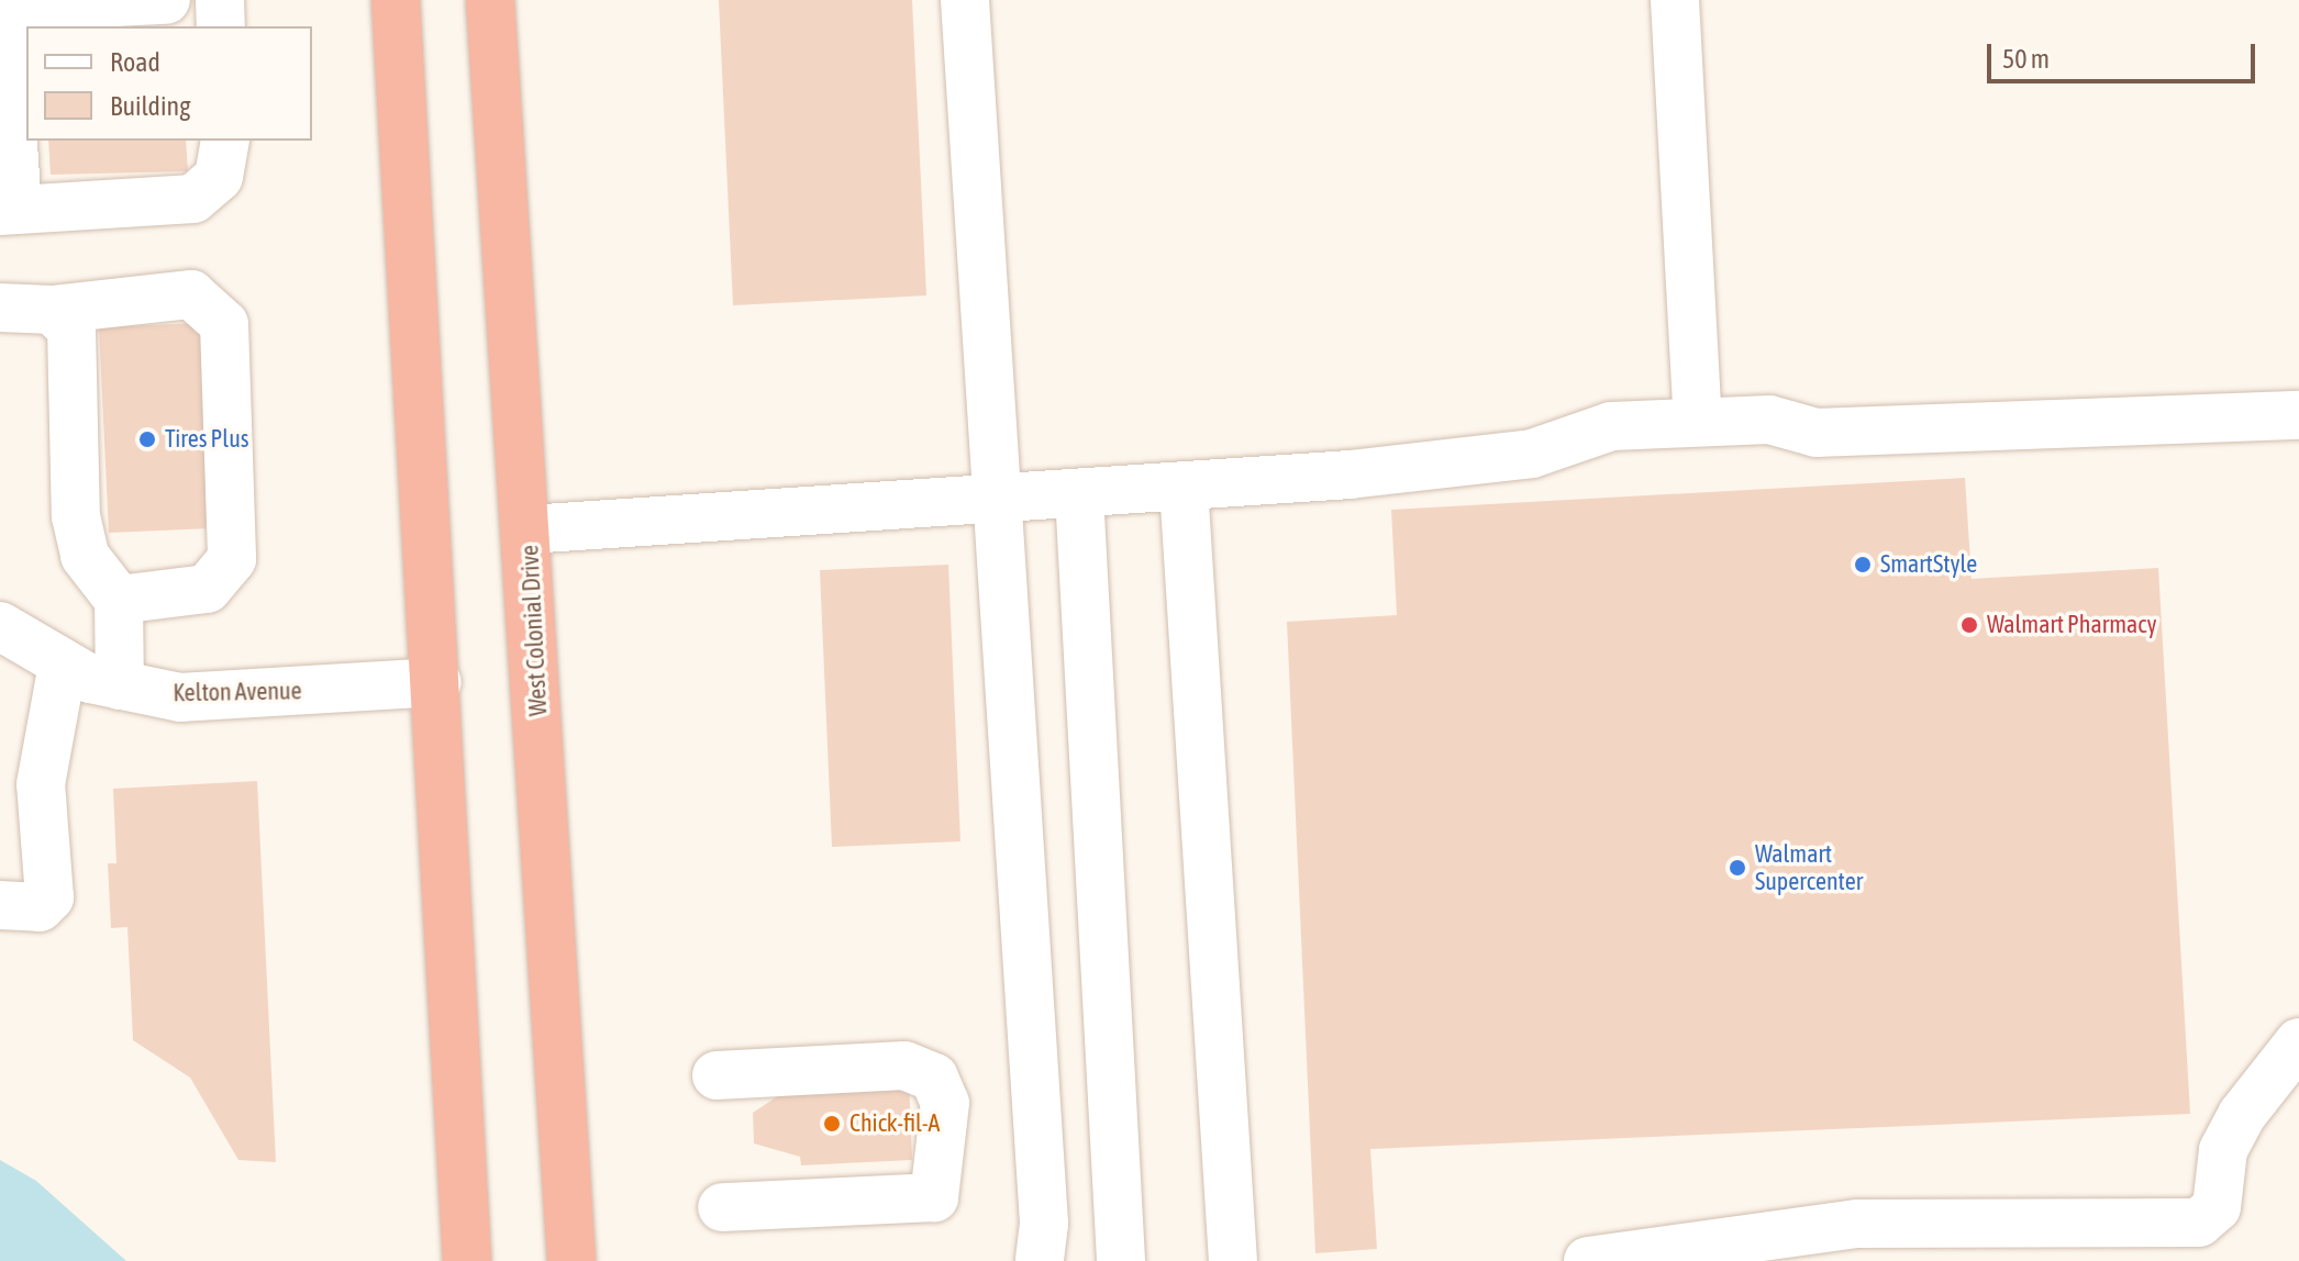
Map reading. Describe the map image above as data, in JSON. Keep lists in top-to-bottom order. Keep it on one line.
{"streets":{"highway":["West Colonial Drive"],"street":["Kelton Avenue"]},"places":["Tires Plus","SmartStyle","Walmart Pharmacy","Walmart Supercenter","Chick-fil-A"],"legend":["Road","Building"],"scale_bar":"50 m"}
